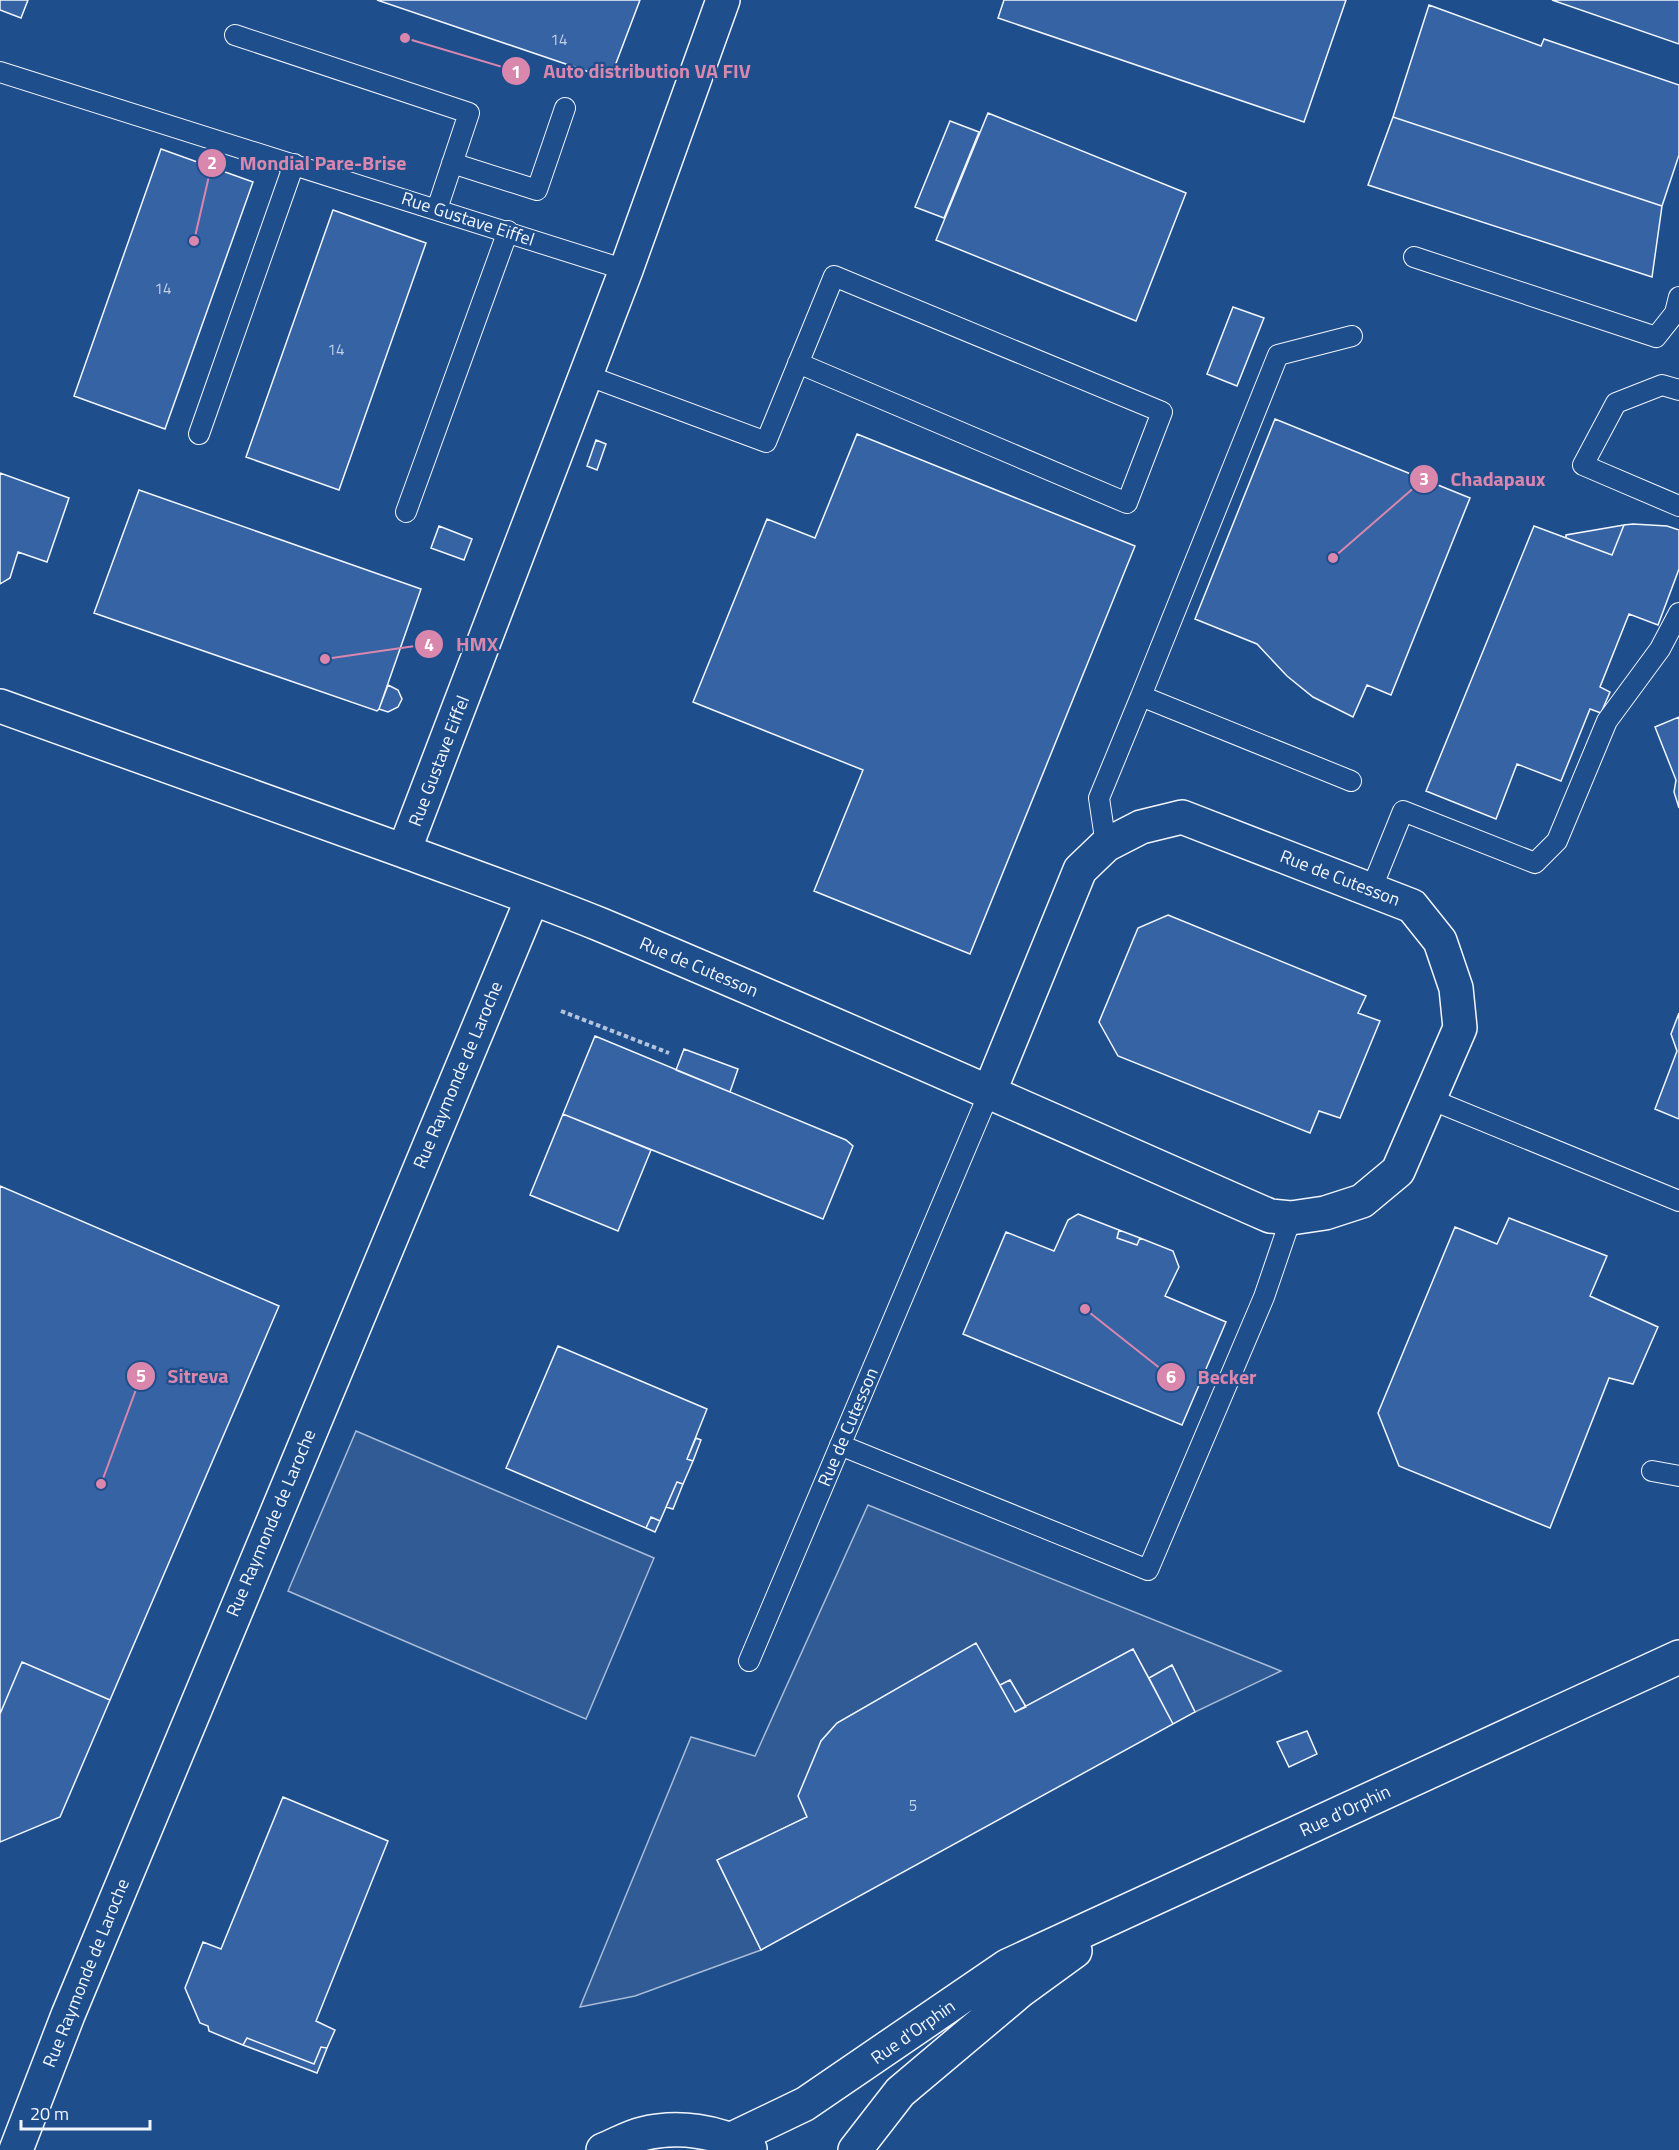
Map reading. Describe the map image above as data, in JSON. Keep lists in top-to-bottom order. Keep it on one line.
{"streets":{"street":["Rue Gustave Eiffel","Rue de Cutesson","Rue Raymonde de Laroche","Rue d'Orphin"]},"crossings":[["Rue Gustave Eiffel","Rue de Cutesson"],["Rue de Cutesson","Rue Raymonde de Laroche"]],"places":["Auto distribution VA FIV","Mondial Pare-Brise","Chadapaux","HMX","Becker","Sitreva"],"house_numbers":["14","14","14","5"],"scale_bar":"20 m"}
